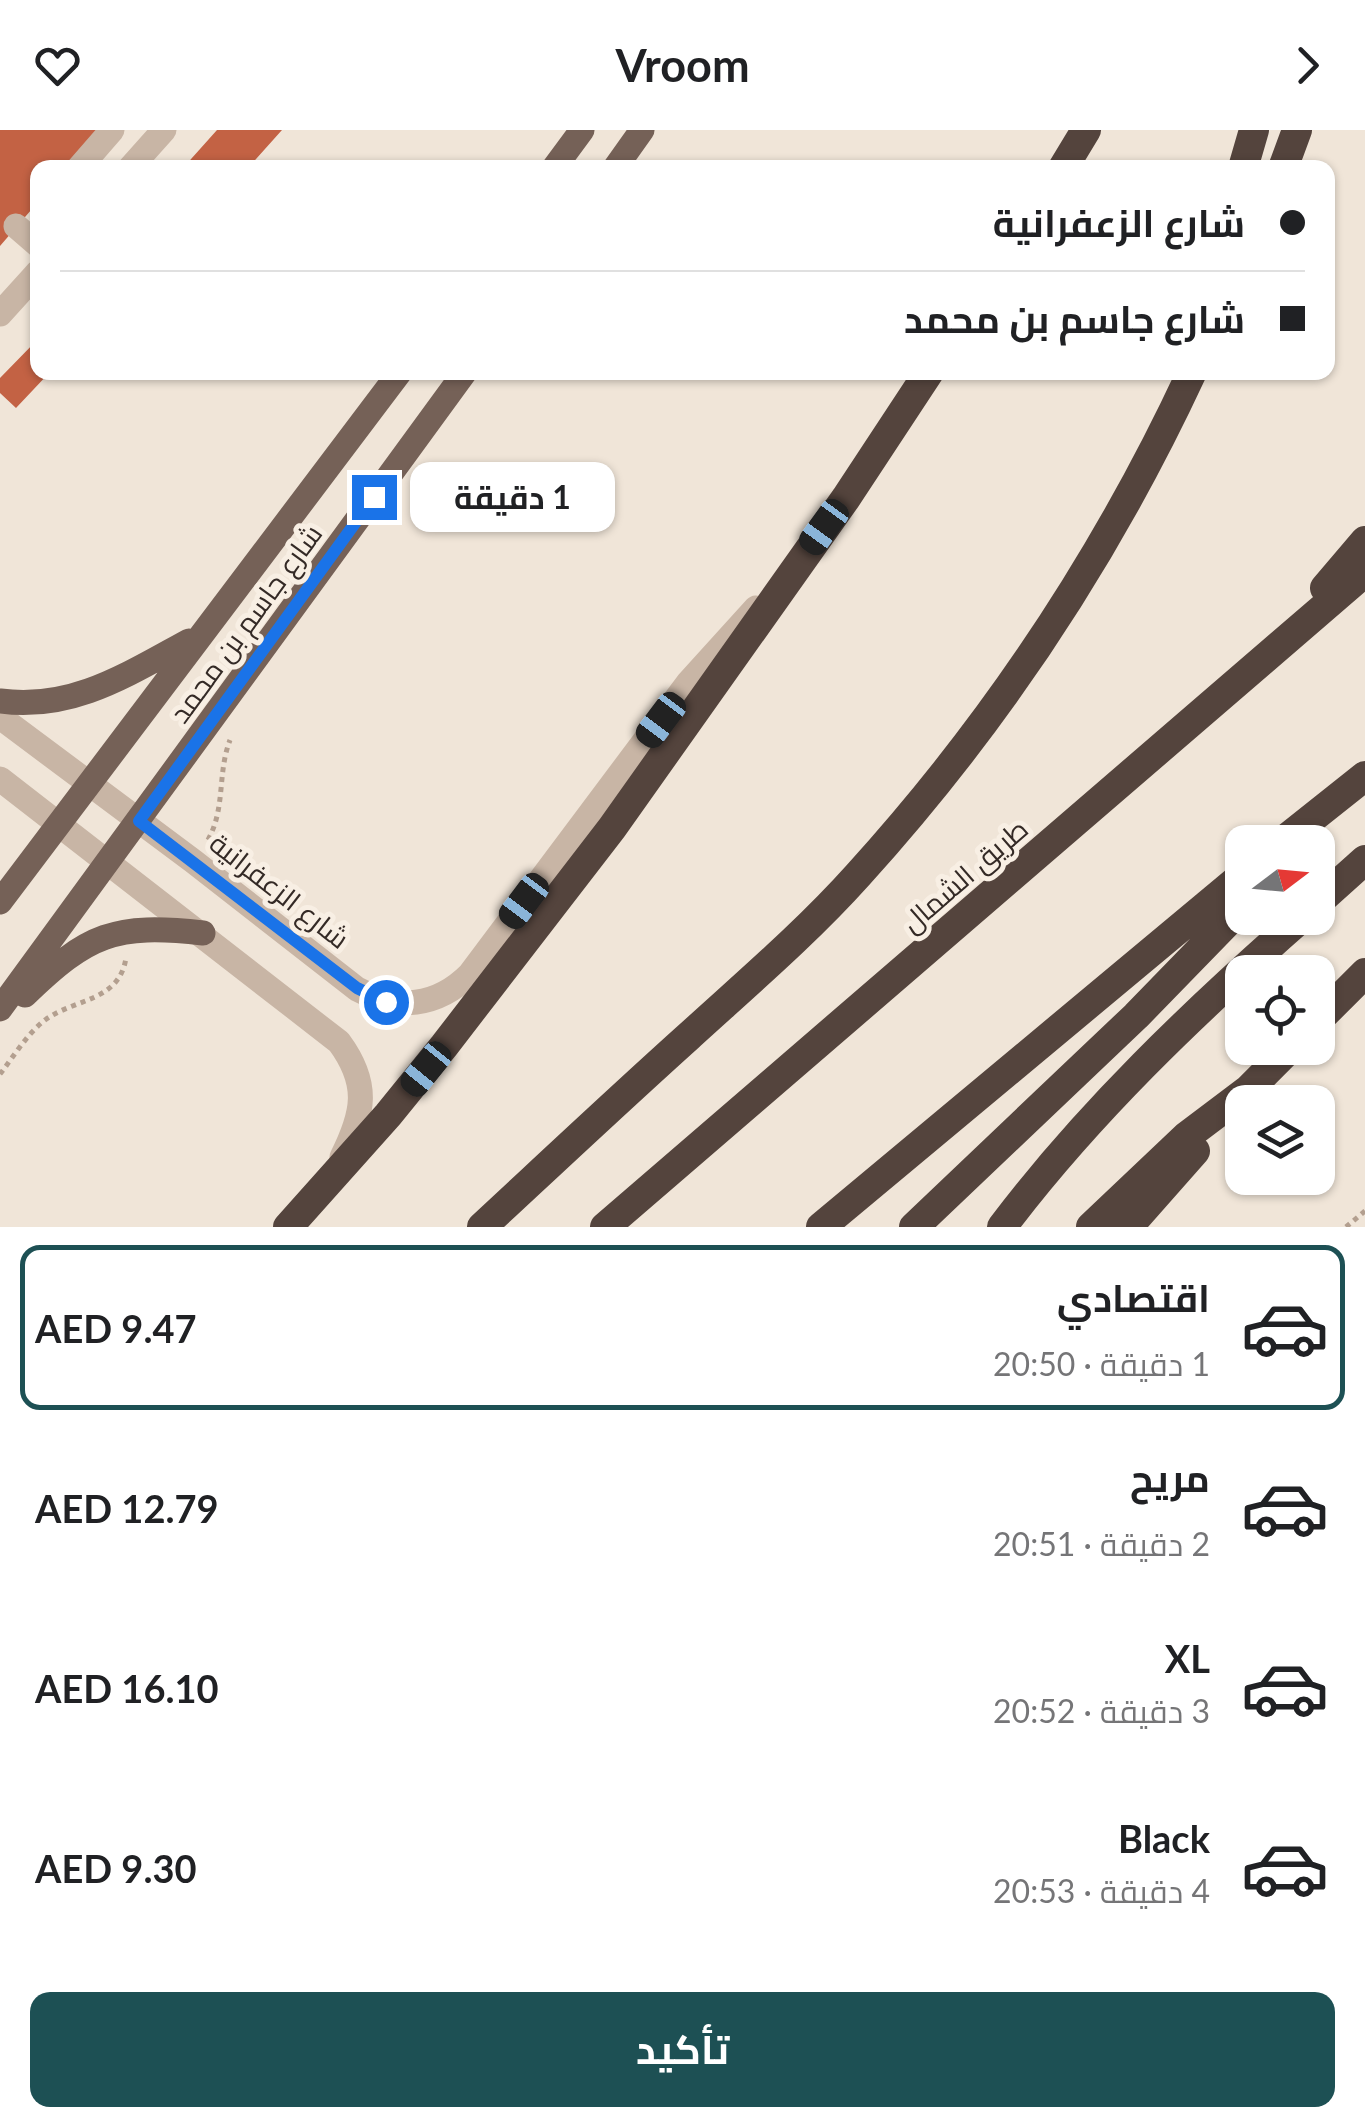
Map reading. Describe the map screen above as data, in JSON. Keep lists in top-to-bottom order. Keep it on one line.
{"streets":{"highway":["طريق الشمال"],"main road":["شارع جاسم بن محمد"],"street":["شارع الزعفرانية"]},"crossings":[["شارع جاسم بن محمد","شارع الزعفرانية"]],"north":"right","page":{"header":"Vroom","banner":["شارع الزعفرانية","شارع جاسم بن محمد"],"bubble":"1 دقيقة","list":[{"name":"اقتصادي","note":"1 دقيقة · 20:50","value":"AED 9.47"},{"name":"مريح","note":"2 دقيقة · 20:51","value":"AED 12.79"},{"name":"XL","note":"3 دقيقة · 20:52","value":"AED 16.10"},{"name":"Black","note":"4 دقيقة · 20:53","value":"AED 9.30"}],"buttons":"تأكيد"}}
